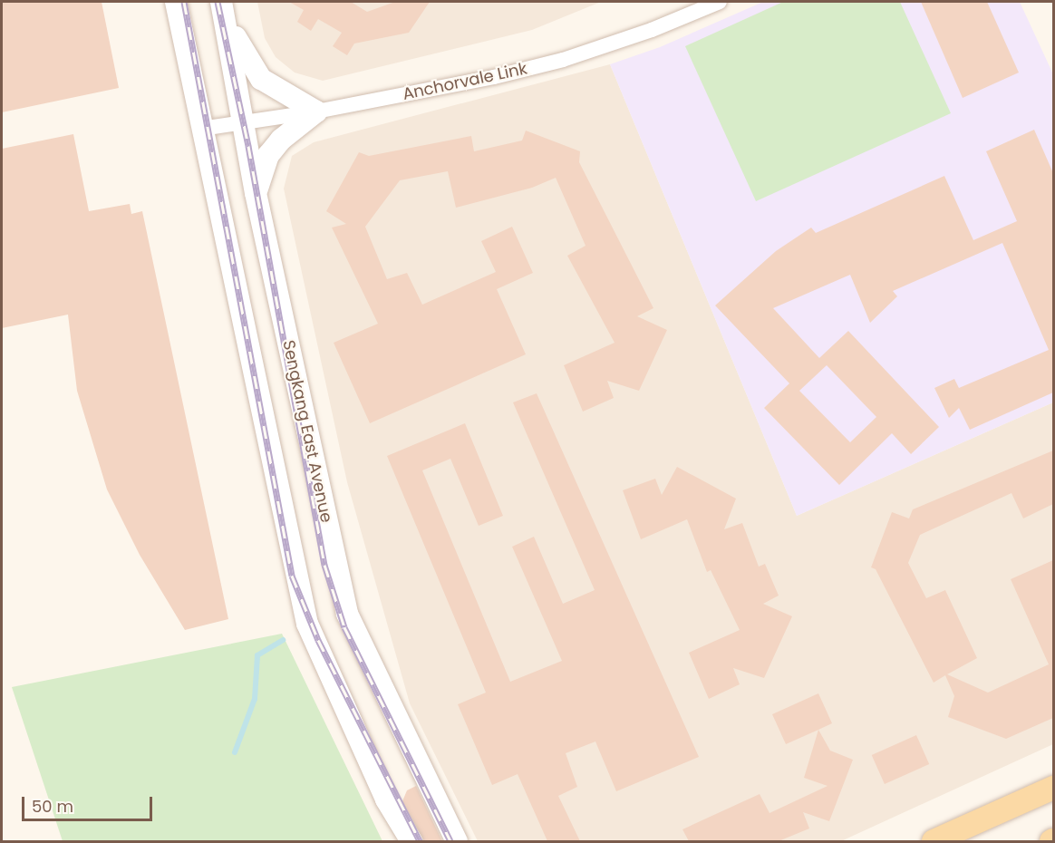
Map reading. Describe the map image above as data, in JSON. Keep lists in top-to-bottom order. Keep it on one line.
{"streets":{"main road":["Sengkang East Avenue"],"street":["Anchorvale Link"]},"crossings":[["Anchorvale Link","Sengkang East Avenue"]],"scale_bar":"50 m"}
